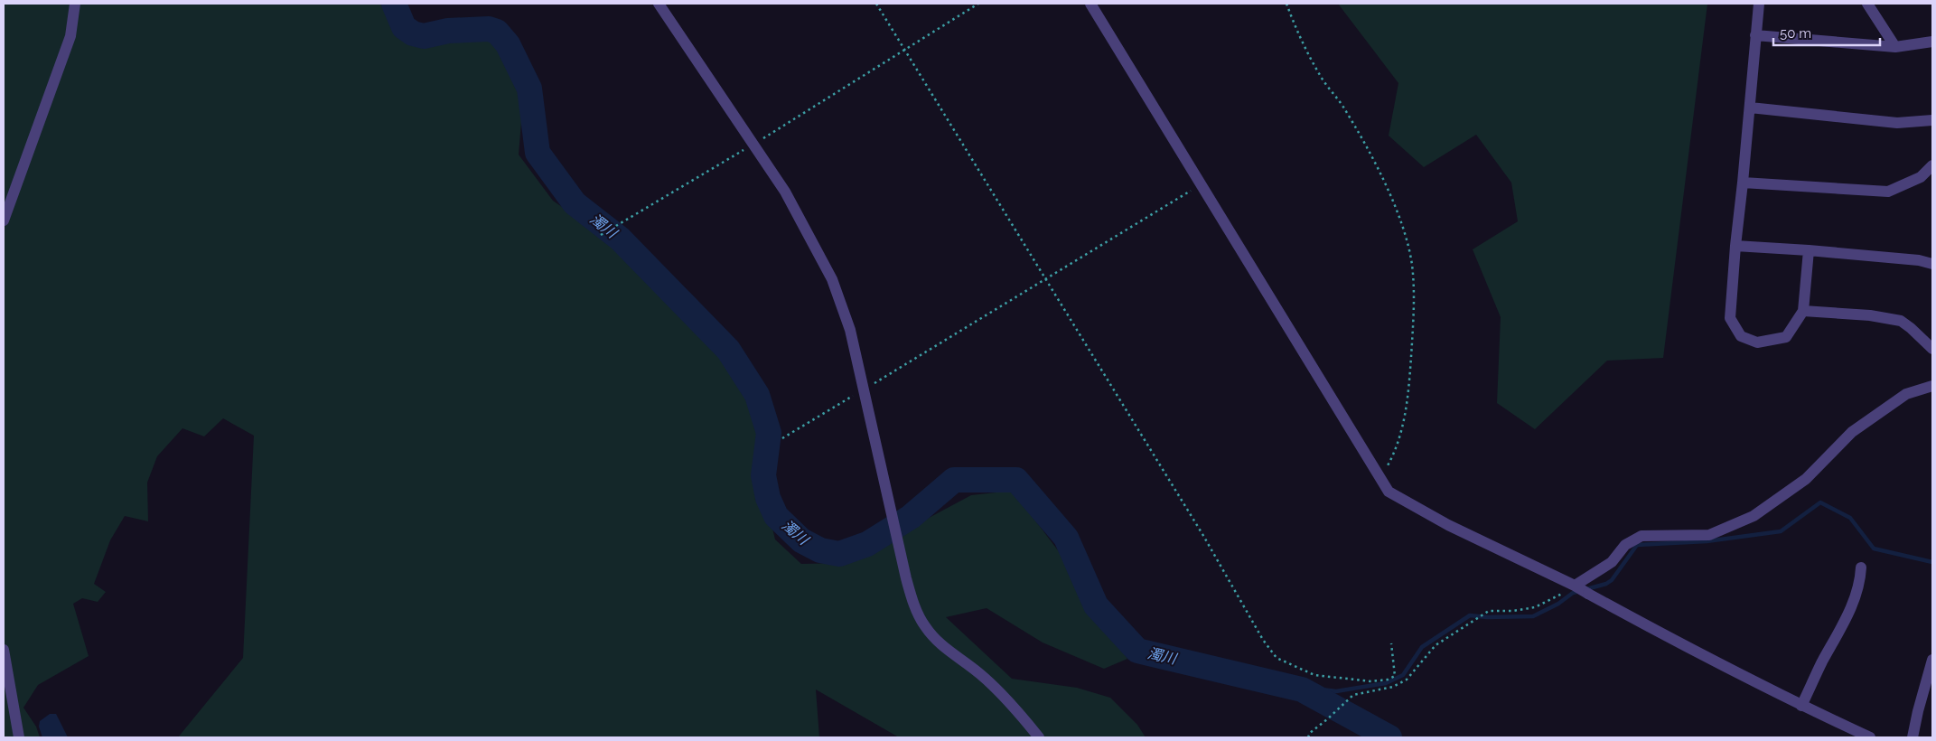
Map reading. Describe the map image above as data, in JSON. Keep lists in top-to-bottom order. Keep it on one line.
{"water":["濁川"],"scale_bar":"50 m"}
